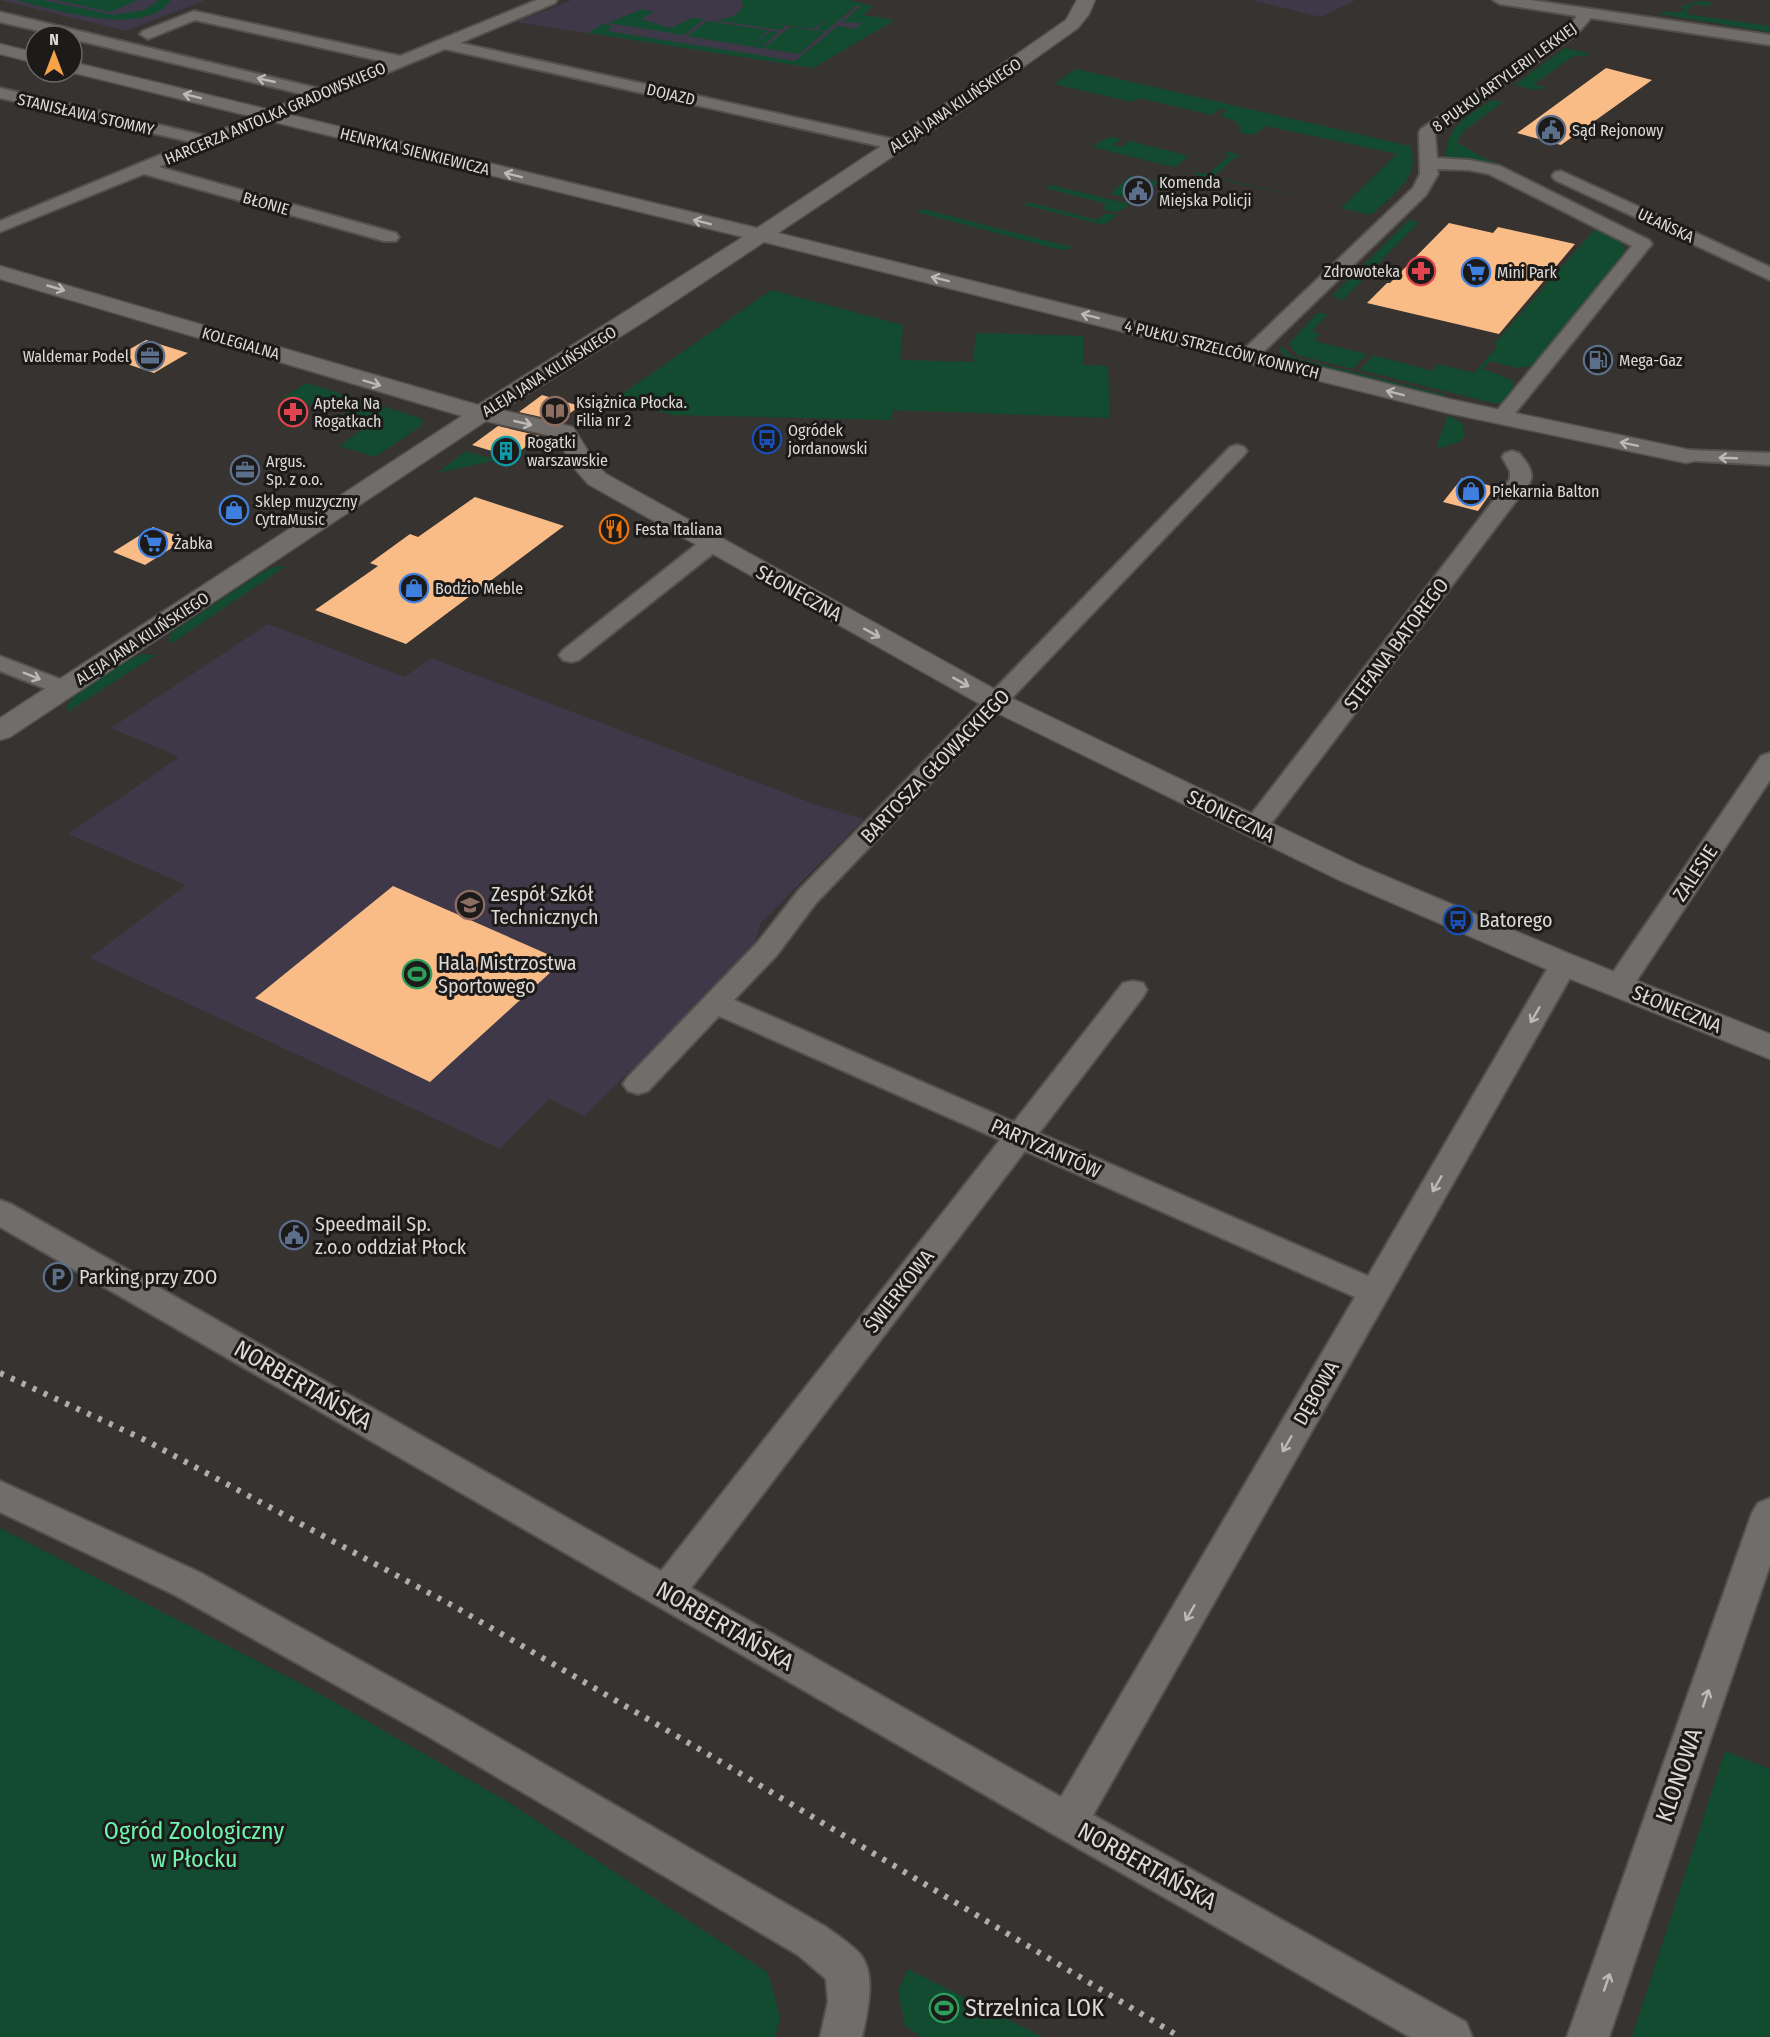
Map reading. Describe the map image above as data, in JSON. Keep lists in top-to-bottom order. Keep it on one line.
{"streets":{"street":["8 PUŁKU ARTYLERII LEKKIEJ","DOJAZD","ALEJA JANA KILIŃSKIEGO","HARCERZA ANTOLKA GRADOWSKIEGO","STANISŁAWA STOMMY","HENRYKA SIENKIEWICZA","BŁONIE","UŁAŃSKA","KOLEGIALNA","4 PUŁKU STRZELCÓW KONNYCH","SŁONECZNA","STEFANA BATOREGO","BARTOSZA GŁOWACKIEGO","ZALESIE","PARTYZANTÓW","ŚWIERKOWA","NORBERTAŃSKA","DĘBOWA","KLONOWA"]},"crossings":[["8 PUŁKU ARTYLERII LEKKIEJ","4 PUŁKU STRZELCÓW KONNYCH"],["DOJAZD","ALEJA JANA KILIŃSKIEGO"],["DOJAZD","HARCERZA ANTOLKA GRADOWSKIEGO"],["ALEJA JANA KILIŃSKIEGO","HENRYKA SIENKIEWICZA"],["ALEJA JANA KILIŃSKIEGO","KOLEGIALNA"],["ALEJA JANA KILIŃSKIEGO","4 PUŁKU STRZELCÓW KONNYCH"],["HARCERZA ANTOLKA GRADOWSKIEGO","STANISŁAWA STOMMY"],["HARCERZA ANTOLKA GRADOWSKIEGO","HENRYKA SIENKIEWICZA"],["HARCERZA ANTOLKA GRADOWSKIEGO","BŁONIE"],["HENRYKA SIENKIEWICZA","4 PUŁKU STRZELCÓW KONNYCH"],["KOLEGIALNA","SŁONECZNA"],["SŁONECZNA","STEFANA BATOREGO"],["SŁONECZNA","BARTOSZA GŁOWACKIEGO"],["SŁONECZNA","ZALESIE"],["SŁONECZNA","DĘBOWA"],["BARTOSZA GŁOWACKIEGO","PARTYZANTÓW"],["PARTYZANTÓW","ŚWIERKOWA"],["PARTYZANTÓW","DĘBOWA"],["ŚWIERKOWA","NORBERTAŃSKA"],["NORBERTAŃSKA","DĘBOWA"]],"one_way":["4 PUŁKU STRZELCÓW KONNYCH","DĘBOWA","KLONOWA"],"parks":["Ogród Zoologiczny w Płocku"],"places":{"public building":["Sąd Rejonowy","Komenda Miejska Policji","Speedmail Sp. z.o.o oddział Płock"],"pharmacy":["Zdrowoteka","Apteka Na Rogatkach"],"supermarket":["Mini Park","Żabka"],"office":["Waldemar Podel","Argus. Sp. z o.o."],"fuel station":["Mega-Gaz"],"library":["Książnica Płocka. Filia nr 2"],"bus stop":["Ogródek jordanowski","Batorego"],"building":["Rogatki warszawskie"],"shop":["Piekarnia Balton","Sklep muzyczny CytraMusic","Bodzio Meble"],"restaurant":["Festa Italiana"],"school or university":["Zespół Szkół Technicznych"],"sports":["Hala Mistrzostwa Sportowego","Strzelnica LOK"],"parking":["Parking przy ZOO"]},"north":"top"}
